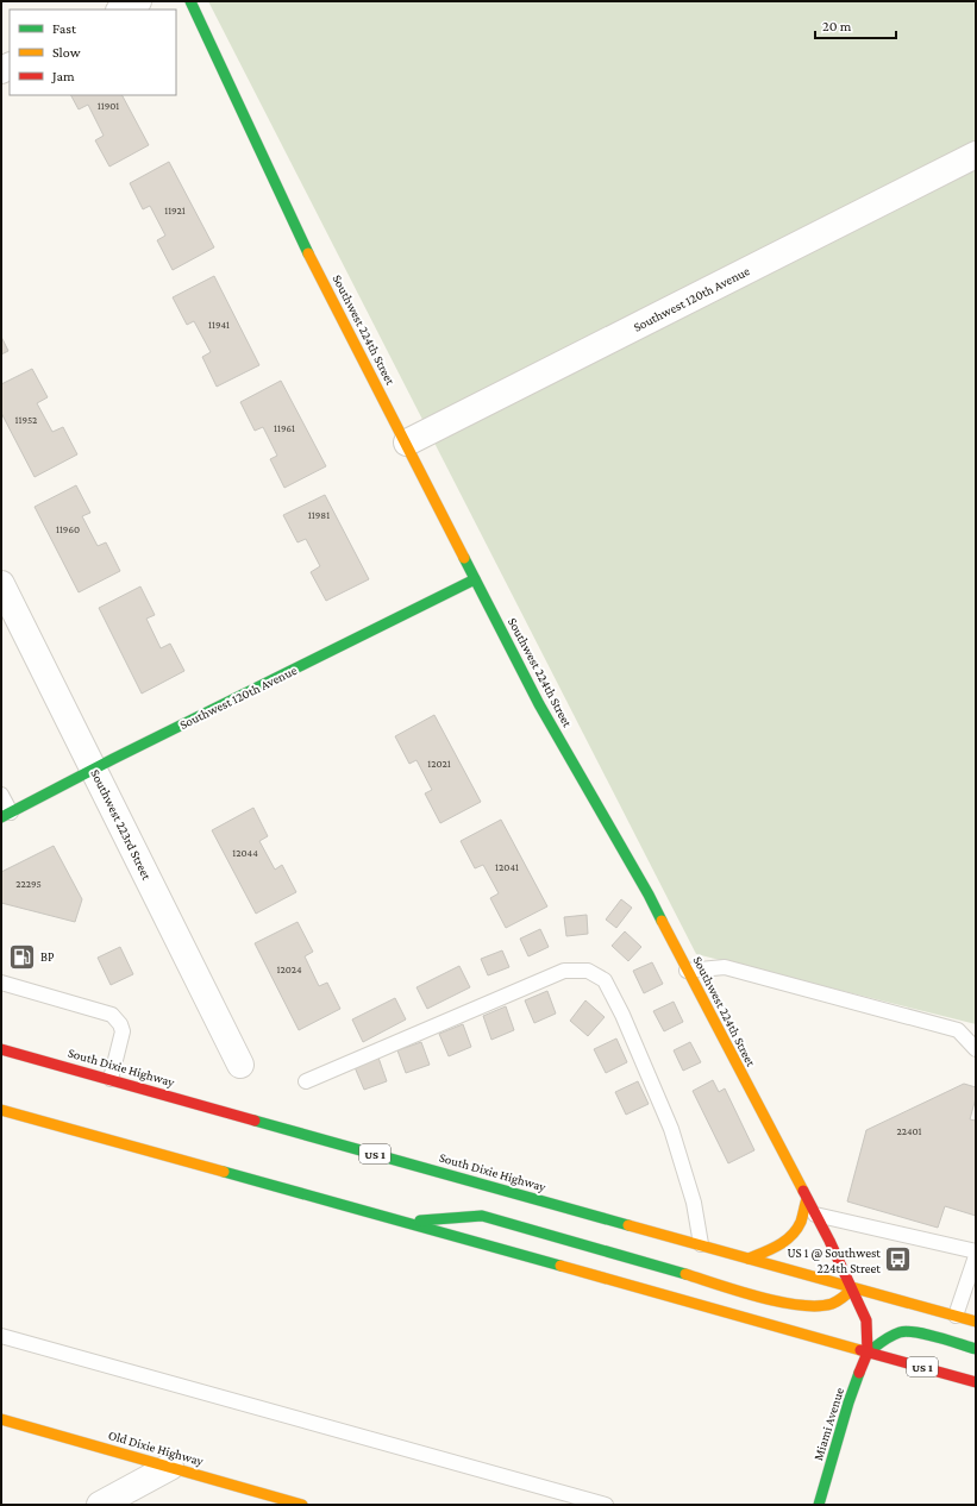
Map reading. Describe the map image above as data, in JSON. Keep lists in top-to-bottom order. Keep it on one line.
{"streets":{"main road":["Southwest 120th Avenue","Southwest 224th Street","South Dixie Highway","US 1","Miami Avenue","Old Dixie Highway"],"street":["Southwest 223rd Street"]},"crossings":[["Southwest 120th Avenue","Southwest 224th Street"],["Southwest 120th Avenue","Southwest 223rd Street"],["Southwest 224th Street","South Dixie Highway"],["Southwest 224th Street","US 1"],["Southwest 224th Street","Miami Avenue"],["US 1","Miami Avenue"]],"places":{"fuel station":["BP"],"bus stop":["US 1 @ Southwest 224th Street"]},"house_numbers":["11901","11921","11941","11952","11961","11981","11960","12021","12044","12041","22295","12024","22401"],"legend":["Fast","Slow","Jam"],"scale_bar":"20 m"}
